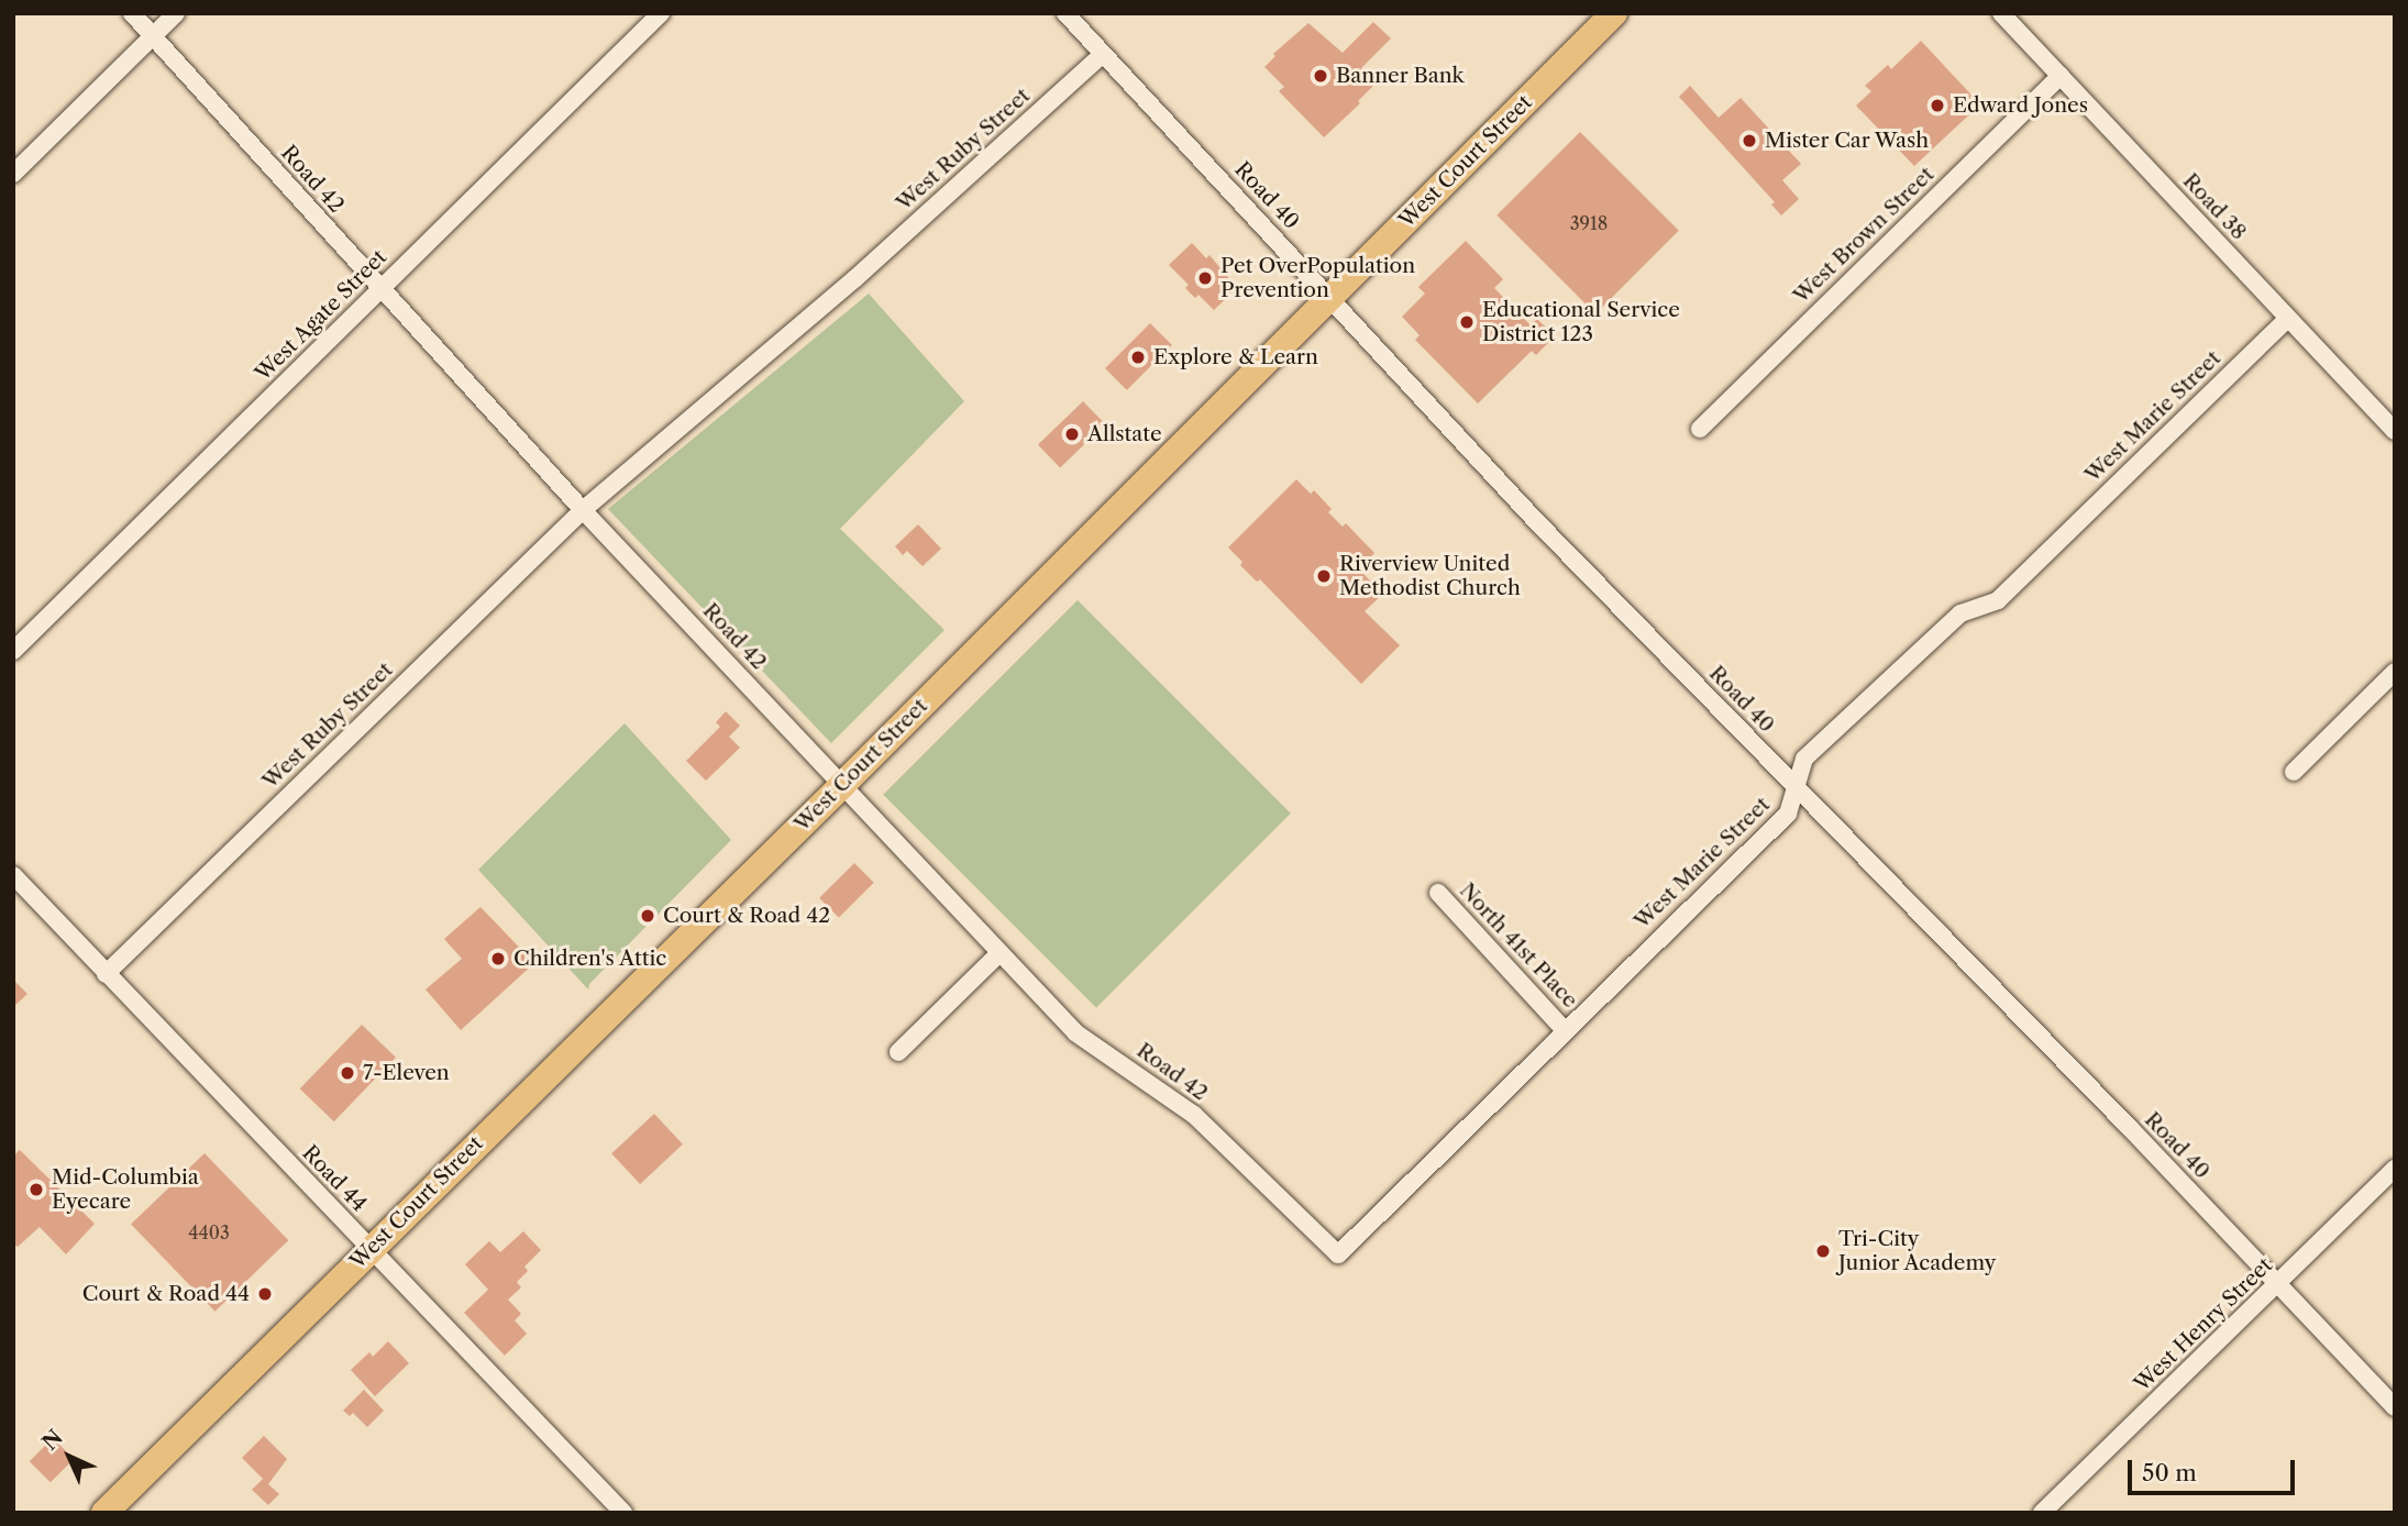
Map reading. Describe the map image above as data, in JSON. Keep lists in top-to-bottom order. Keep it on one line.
{"streets":{"main road":["West Court Street"],"street":["West Ruby Street","Road 42","Road 40","Road 38","West Brown Street","West Agate Street","West Marie Street","North 41st Place","Road 44","West Henry Street"]},"crossings":[["West Ruby Street","Road 42"],["West Ruby Street","Road 40"],["West Ruby Street","Road 44"],["West Court Street","Road 42"],["West Court Street","Road 40"],["West Court Street","Road 44"],["Road 42","West Agate Street"],["Road 42","West Marie Street"],["Road 40","West Marie Street"],["Road 40","West Henry Street"],["Road 38","West Brown Street"],["Road 38","West Marie Street"],["West Marie Street","North 41st Place"]],"places":["Banner Bank","Edward Jones","Mister Car Wash","Pet OverPopulation Prevention","Educational Service District 123","Explore & Learn","Allstate","Riverview United Methodist Church","Court & Road 42","Children's Attic","7-Eleven","Mid-Columbia Eyecare","Tri-City Junior Academy","Court & Road 44"],"house_numbers":["3918","4403"],"scale_bar":"50 m","north":"top left"}
